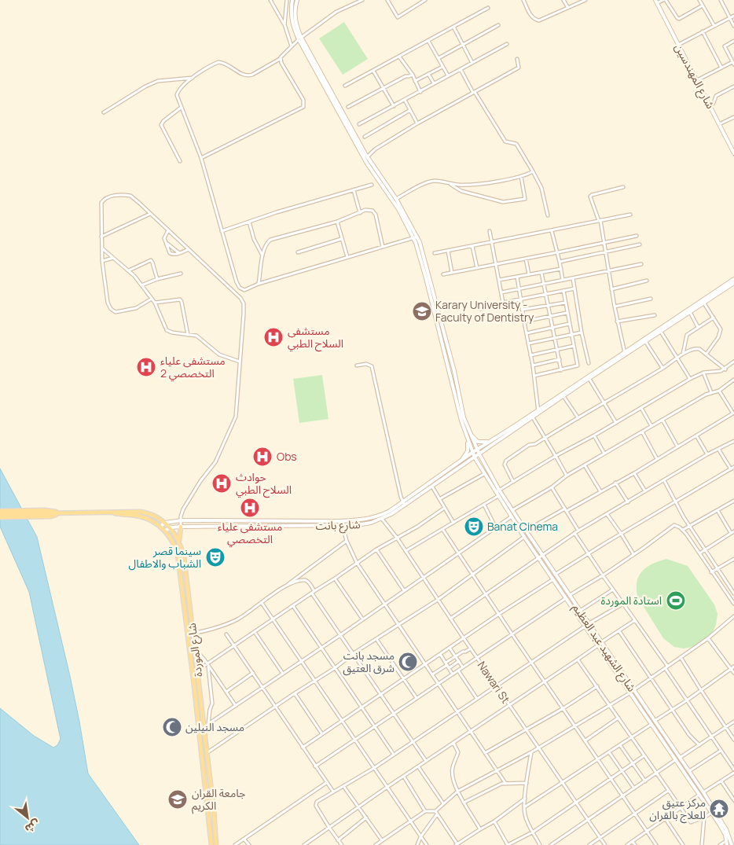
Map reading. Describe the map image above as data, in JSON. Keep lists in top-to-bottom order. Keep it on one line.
{"streets":{"main road":["شارع المهندسين","شارع بانت","شارع الشهيد عبد العظيم","شارع الموردة"],"street":["Nawari St"]},"crossings":[["شارع بانت","شارع الشهيد عبد العظيم"],["شارع بانت","شارع الموردة"],["شارع بانت","Nawari St"]],"places":{"school or university":["Karary University - Faculty of Dentistry","جامعة القران الكريم"],"hospital":["مستشفى السلاح الطبي","مستشفى علياء التخصصي 2","Obs","حوادث السلاح الطبي","مستشفى علياء التخصصي"],"theatre":["Banat Cinema","سينما قصر الشباب والاطفال"],"sports":["استادة الموردة"],"mosque":["مسجد بانت شرق العتيق","مسجد النيلين"],"temple":["مركز عتيق للعلاج بالقران"]},"north":"bottom right"}
